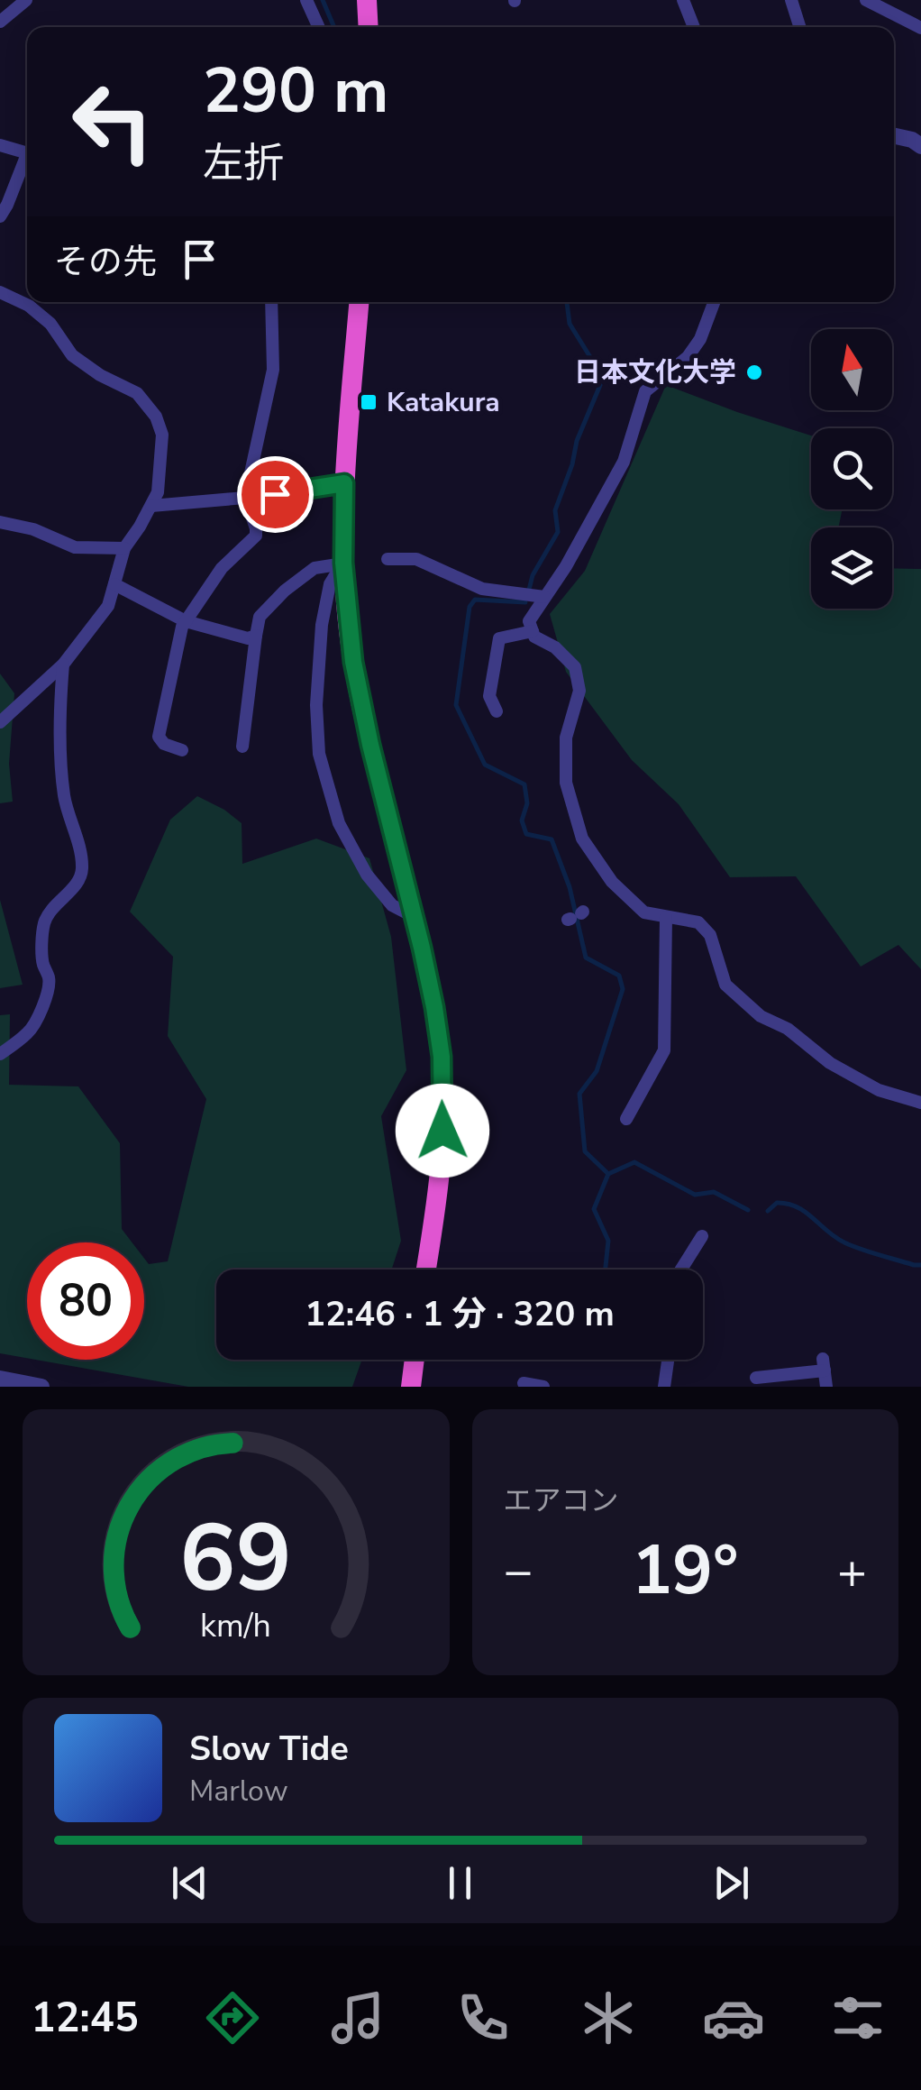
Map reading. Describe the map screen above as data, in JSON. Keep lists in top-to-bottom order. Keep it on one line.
{"places":{"other":["日本文化大学"],"transit":["Katakura"]},"north":"top","page":{"turn":["290 m","左折"],"then":"その先","limit":"80","trip":"12:46 · 1 分 · 320 m","tile":"エアコン","heat":["−","19°","+"],"song":["Slow Tide","Marlow"],"tabs":"12:45","gauge":["69","km/h"]}}
